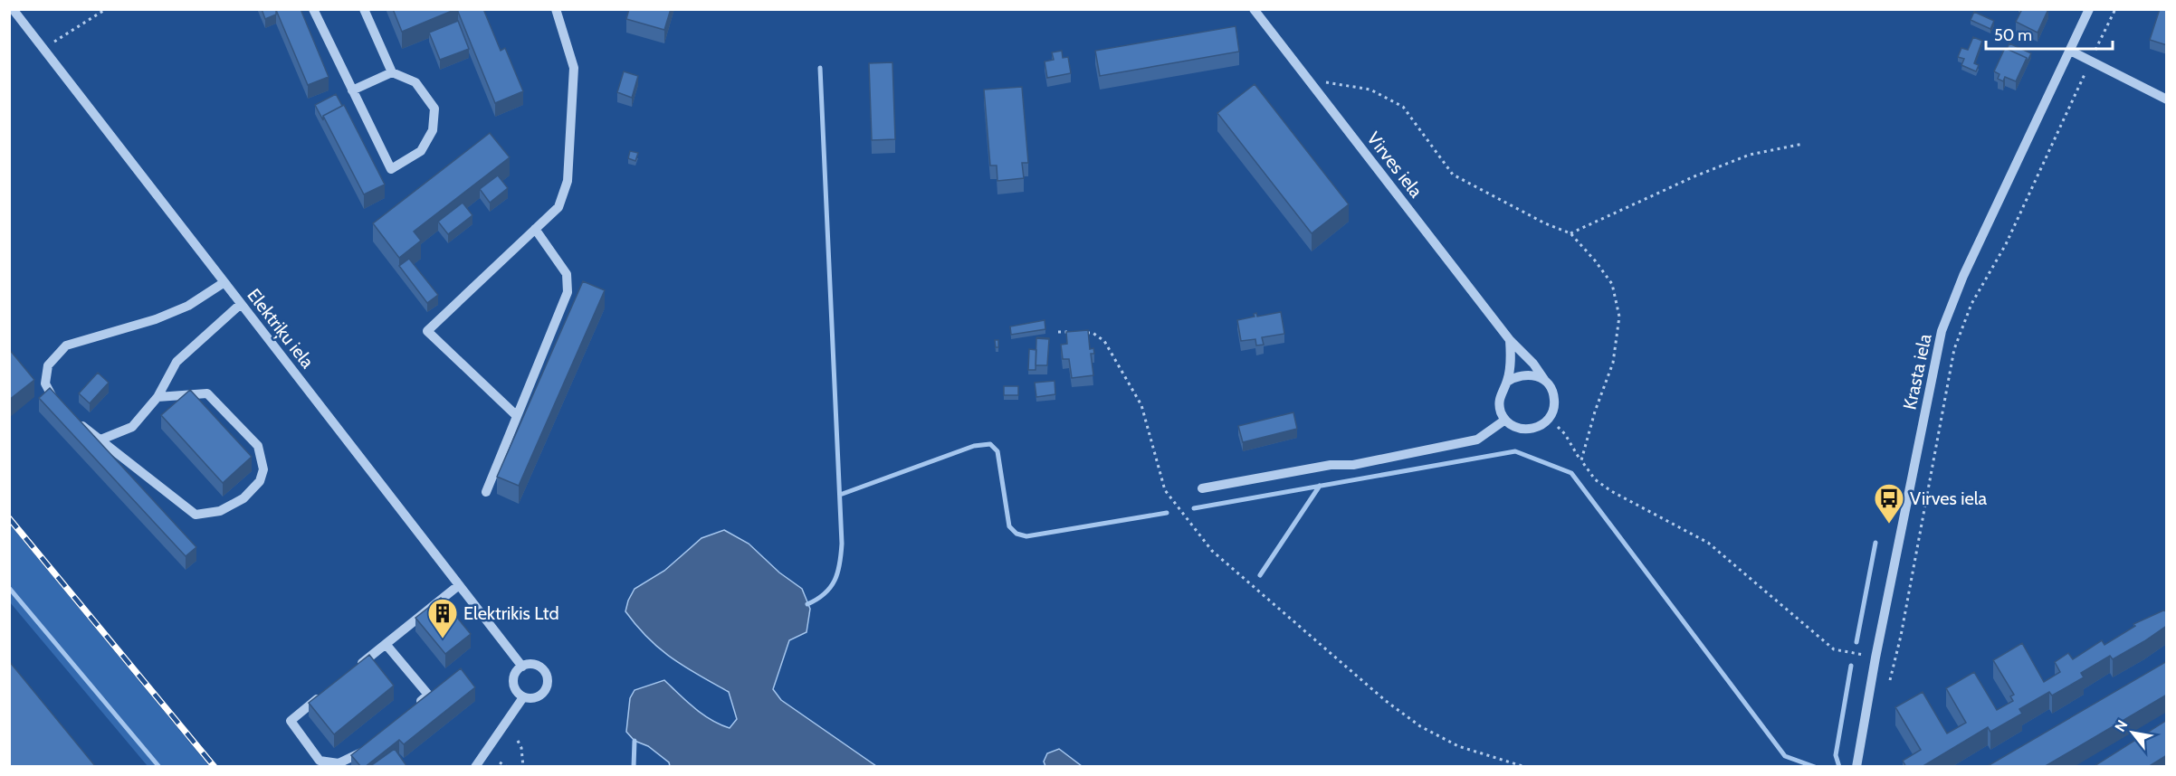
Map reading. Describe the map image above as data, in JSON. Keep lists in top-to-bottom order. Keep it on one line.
{"streets":{"street":["Virves iela","Elektriķu iela","Krasta iela"]},"places":{"bus stop":["Virves iela"],"building":["Elektrikis Ltd"]},"scale_bar":"50 m","north":"top left"}
